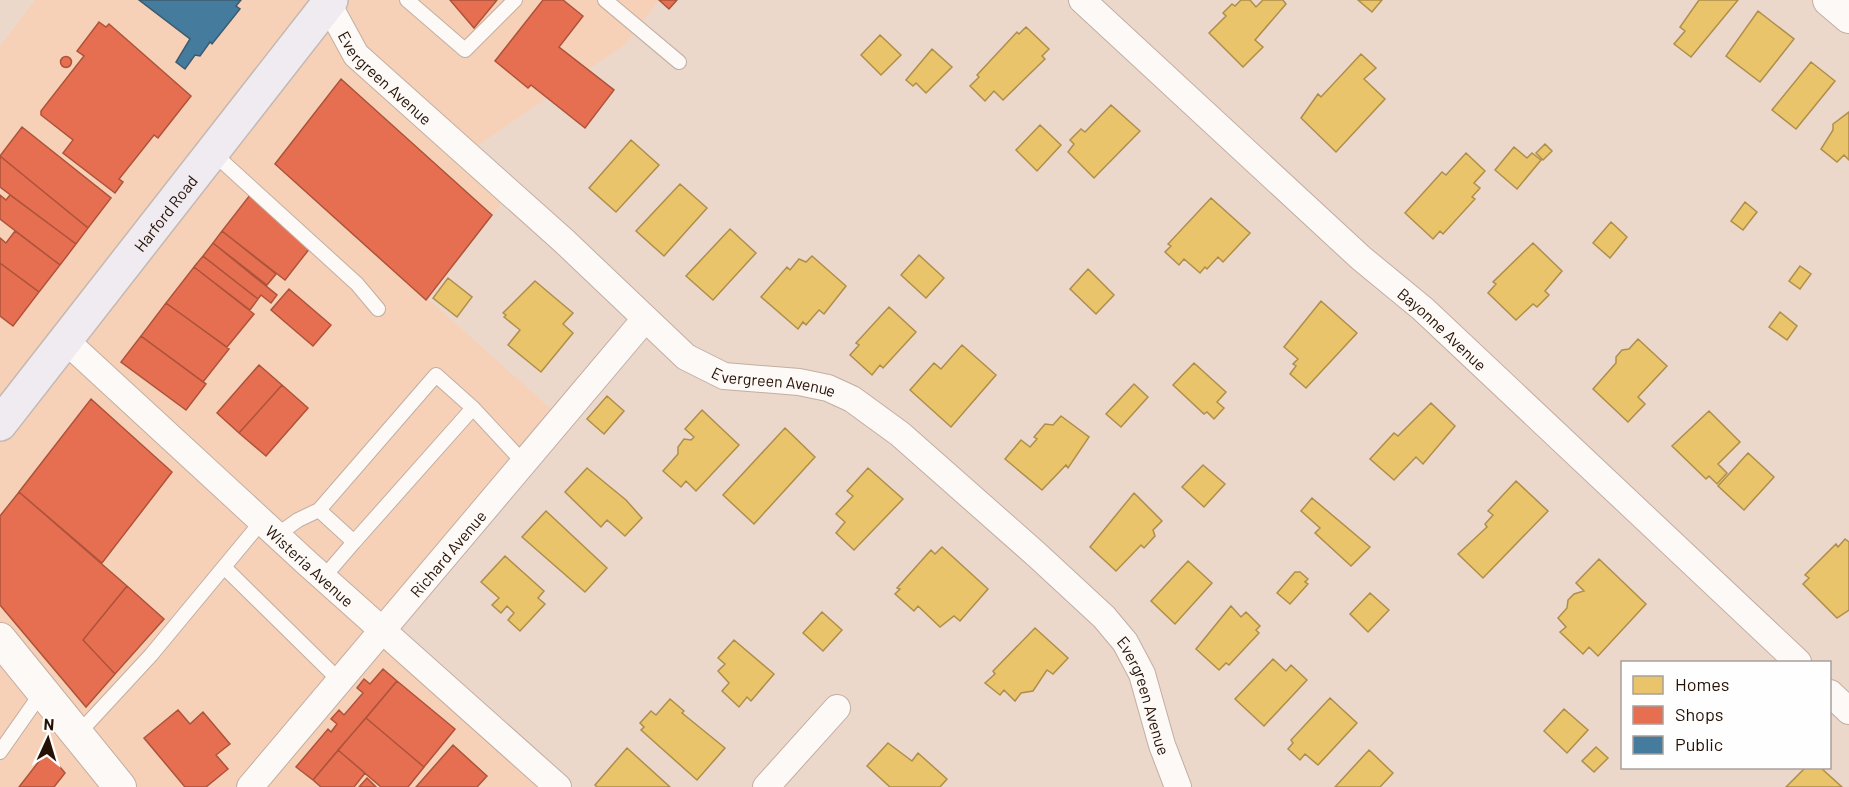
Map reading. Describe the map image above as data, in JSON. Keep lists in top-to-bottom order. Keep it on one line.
{"streets":{"main road":["Harford Road"],"street":["Evergreen Avenue","Bayonne Avenue","Richard Avenue","Wisteria Avenue"]},"crossings":[["Evergreen Avenue","Harford Road"],["Evergreen Avenue","Richard Avenue"],["Harford Road","Wisteria Avenue"],["Richard Avenue","Wisteria Avenue"]],"legend":["Homes","Shops","Public"],"north":"top"}
